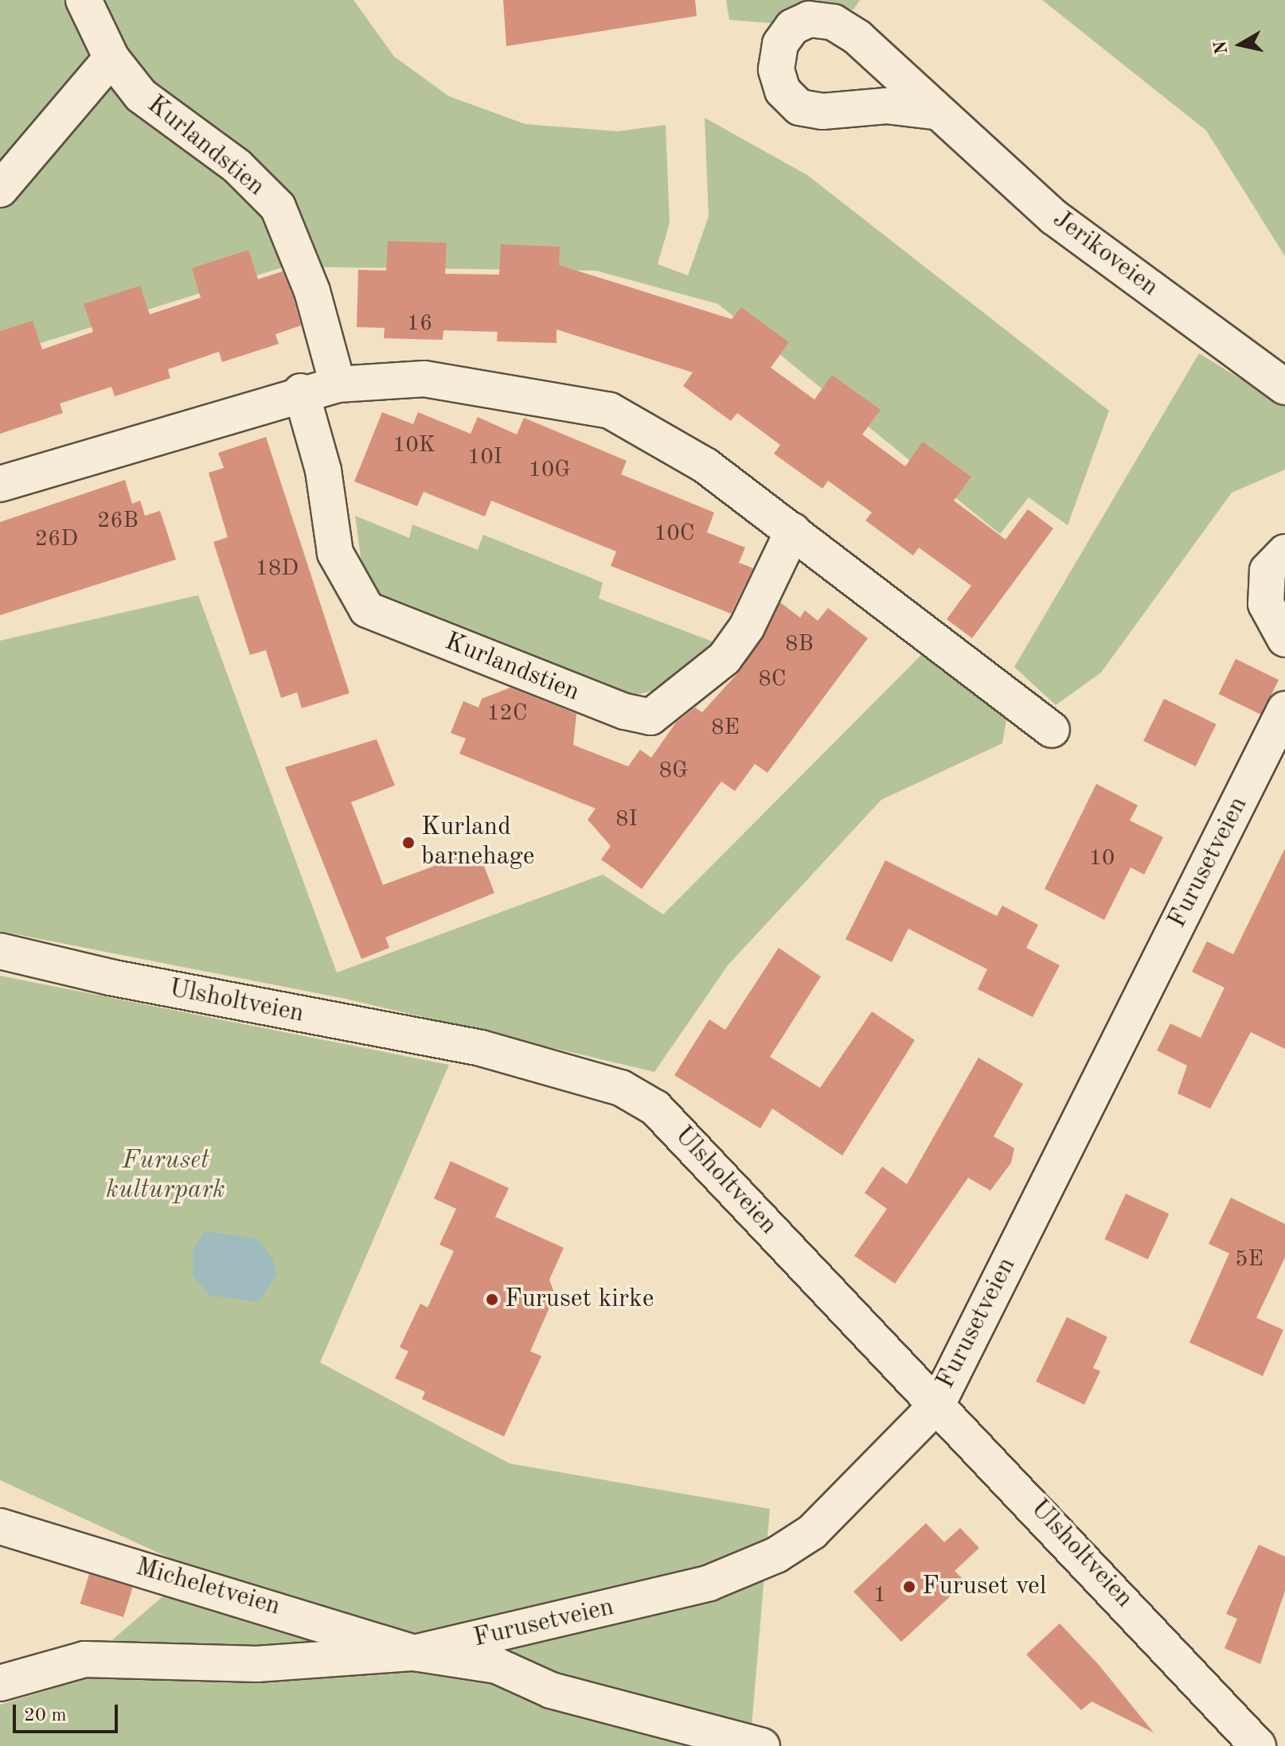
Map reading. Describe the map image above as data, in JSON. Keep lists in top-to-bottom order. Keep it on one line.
{"streets":{"street":["Kurlandstien","Jerikoveien","Furusetveien","Ulsholtveien","Micheletveien"]},"crossings":[["Furusetveien","Ulsholtveien"],["Furusetveien","Micheletveien"]],"parks":["Furuset kulturpark"],"places":["Kurland barnehage","Furuset kirke","Furuset vel"],"house_numbers":["16","10K","10I","10G","26B","10C","26D","18D","8B","8C","12C","8E","8G","8I","10","5E","1"],"scale_bar":"20 m","north":"left"}
